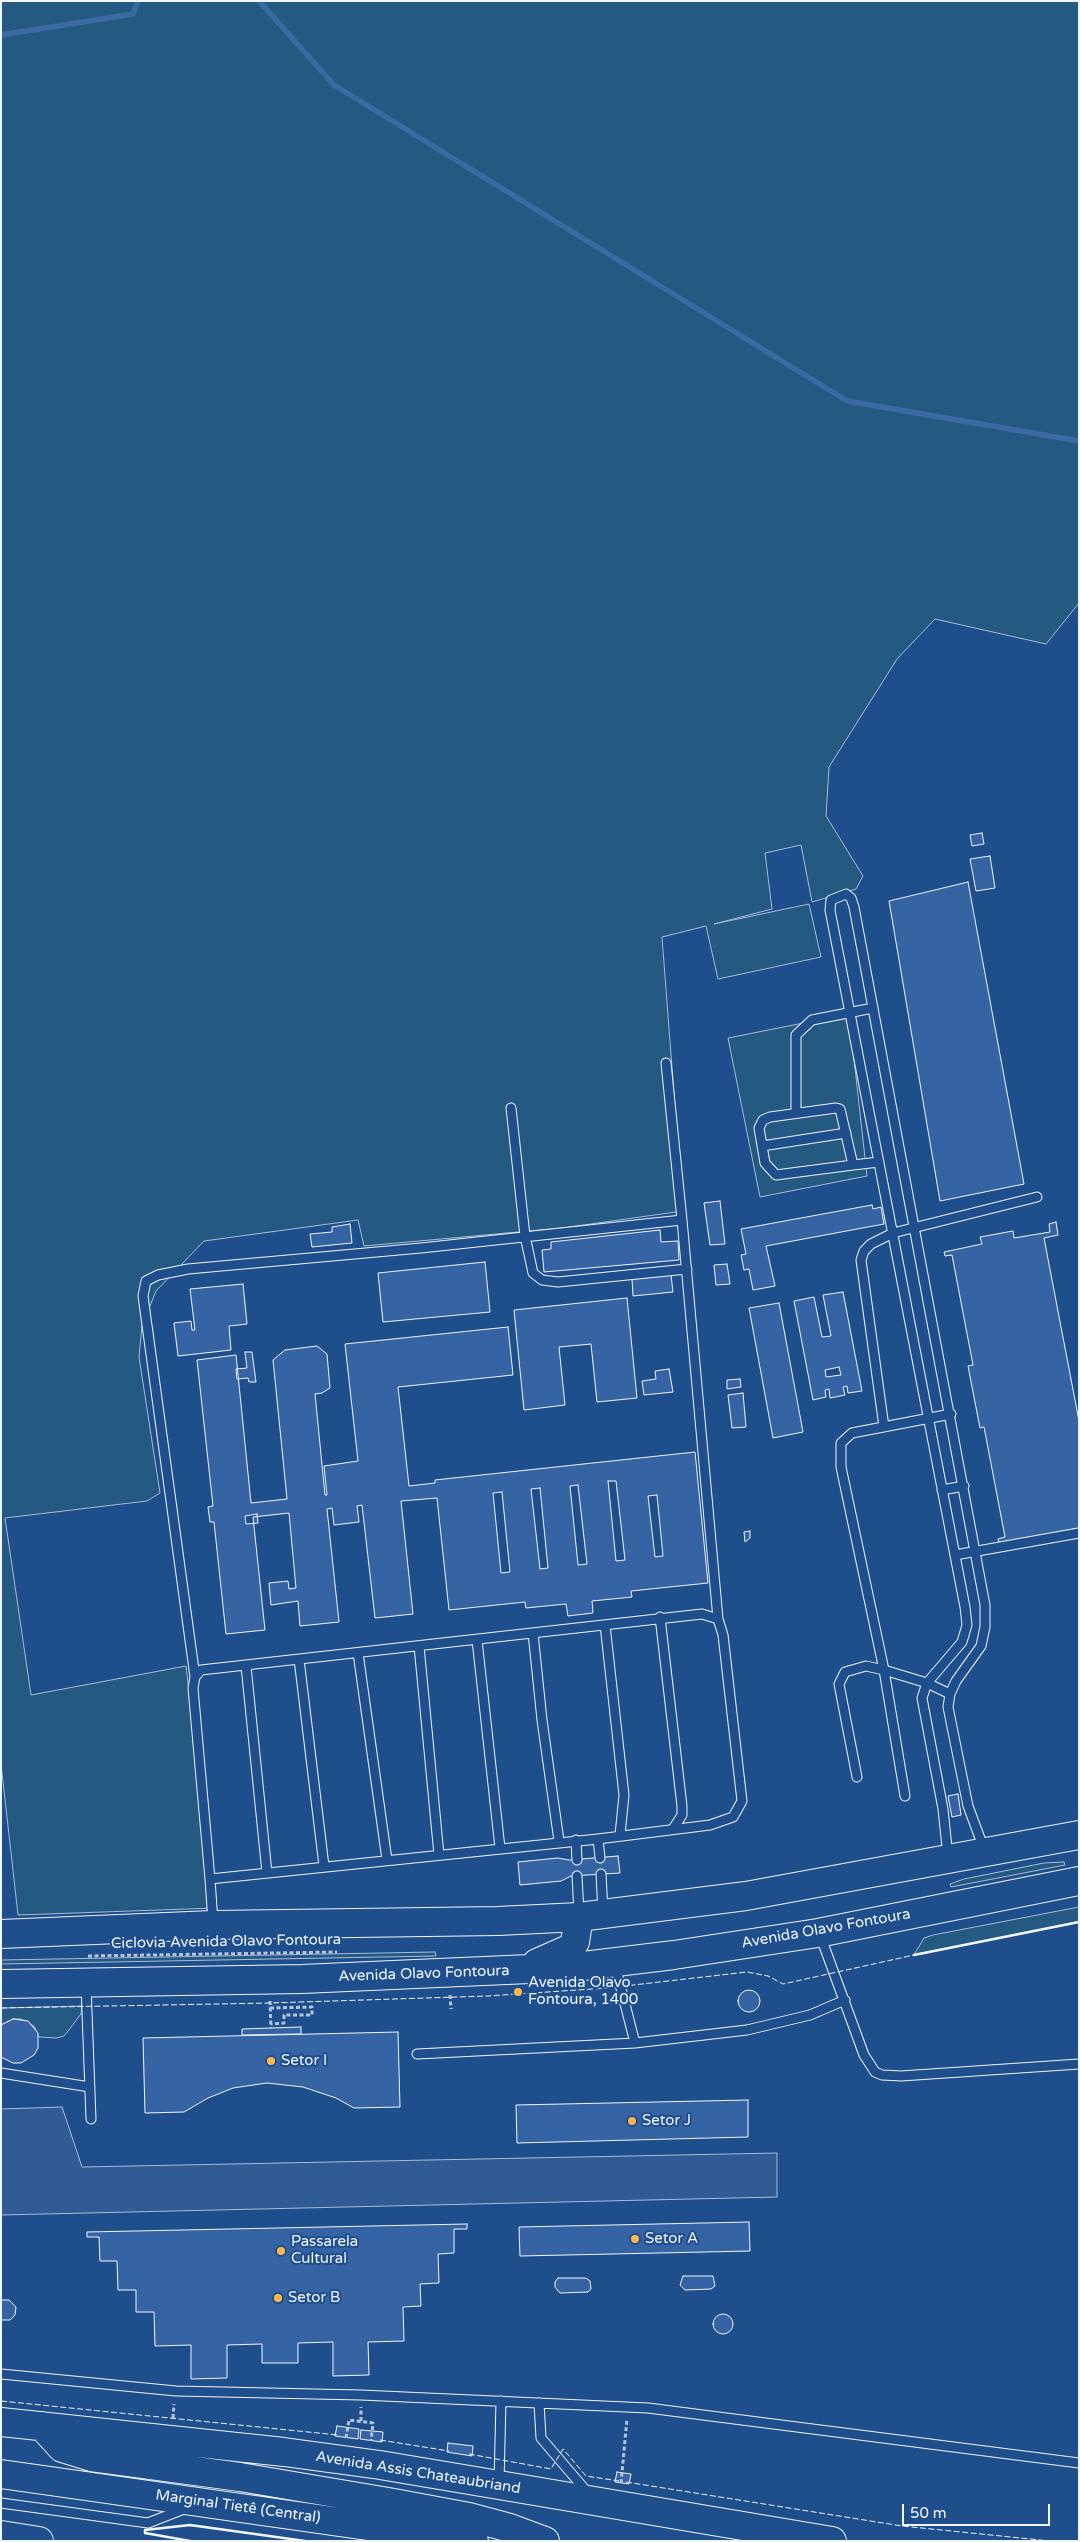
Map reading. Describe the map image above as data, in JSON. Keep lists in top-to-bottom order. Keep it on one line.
{"streets":{"main road":["Avenida Olavo Fontoura","Avenida Assis Chateaubriand","Marginal Tietê (Central)"],"path":["Ciclovia Avenida Olavo Fontoura"]},"crossings":[["Avenida Olavo Fontoura","Ciclovia Avenida Olavo Fontoura"]],"places":["Avenida Olavo Fontoura, 1400","Setor I","Setor J","Setor A","Passarela Cultural","Setor B"],"scale_bar":"50 m"}
